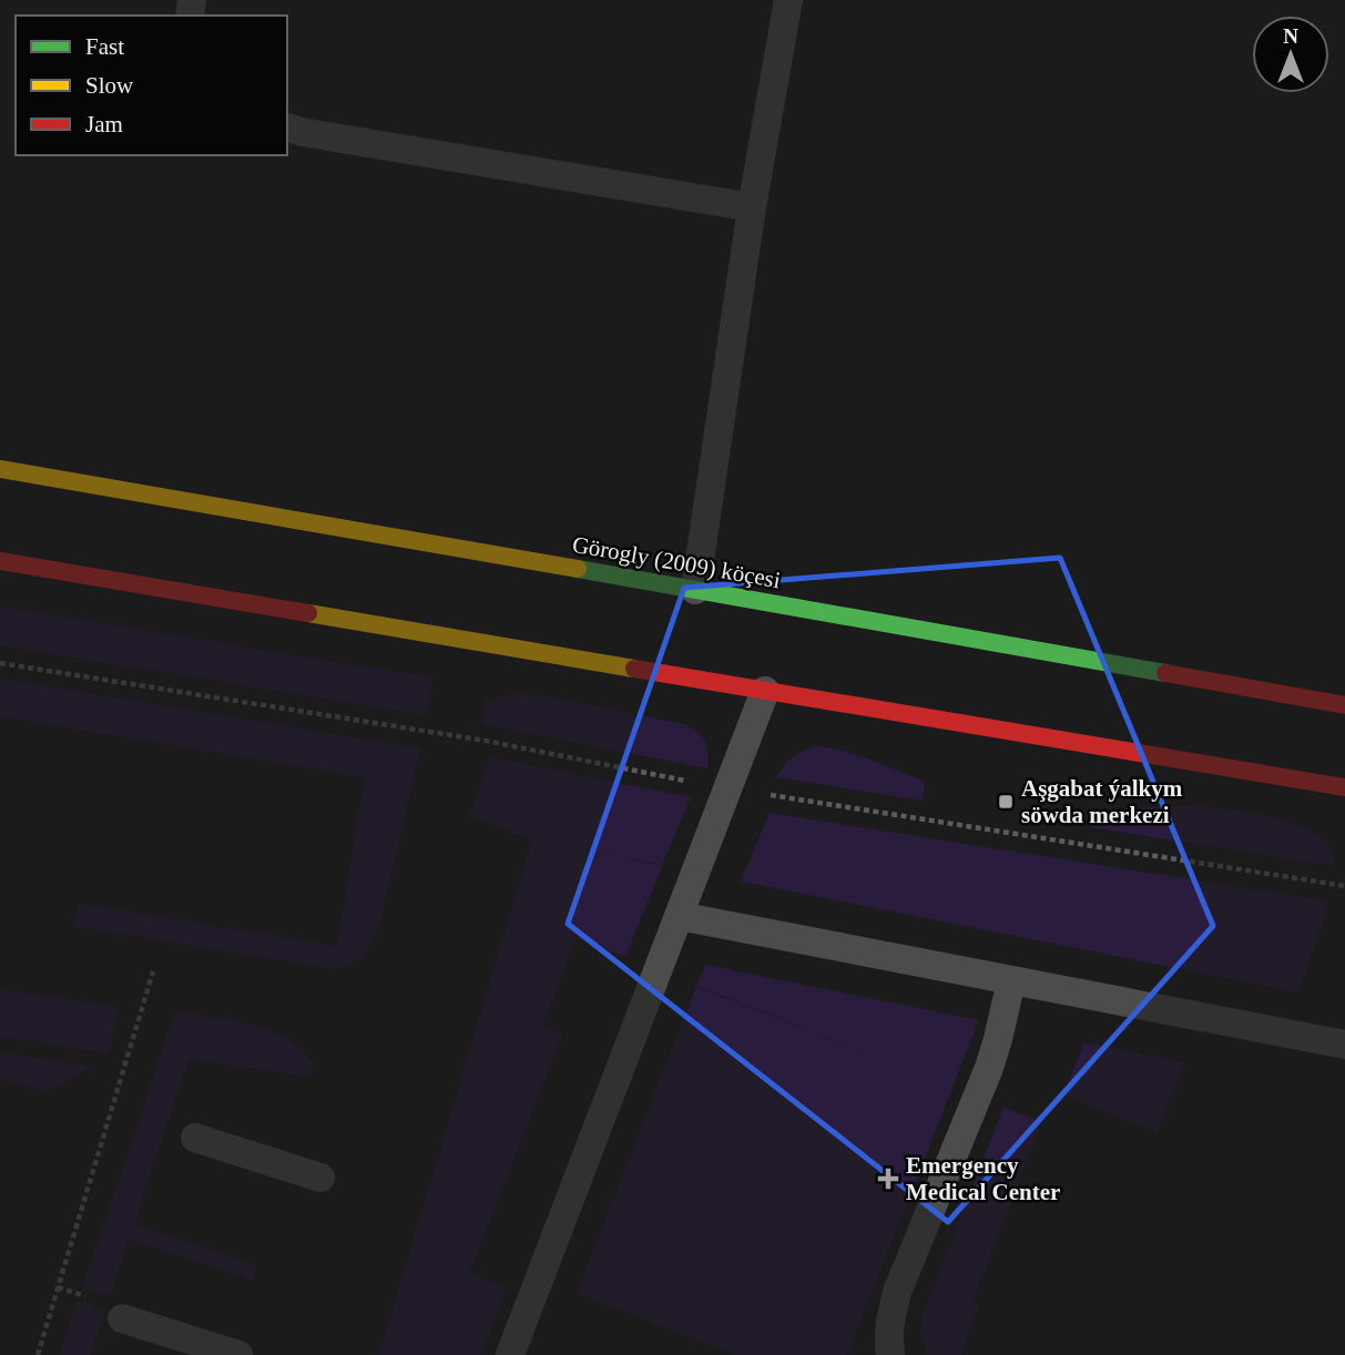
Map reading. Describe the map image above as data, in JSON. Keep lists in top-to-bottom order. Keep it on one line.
{"streets":{"main road":["Görogly (2009) köçesi"]},"places":{"transit":["Aşgabat ýalkym söwda merkezi"],"health":["Emergency Medical Center"]},"legend":["Fast","Slow","Jam"],"north":"top"}
